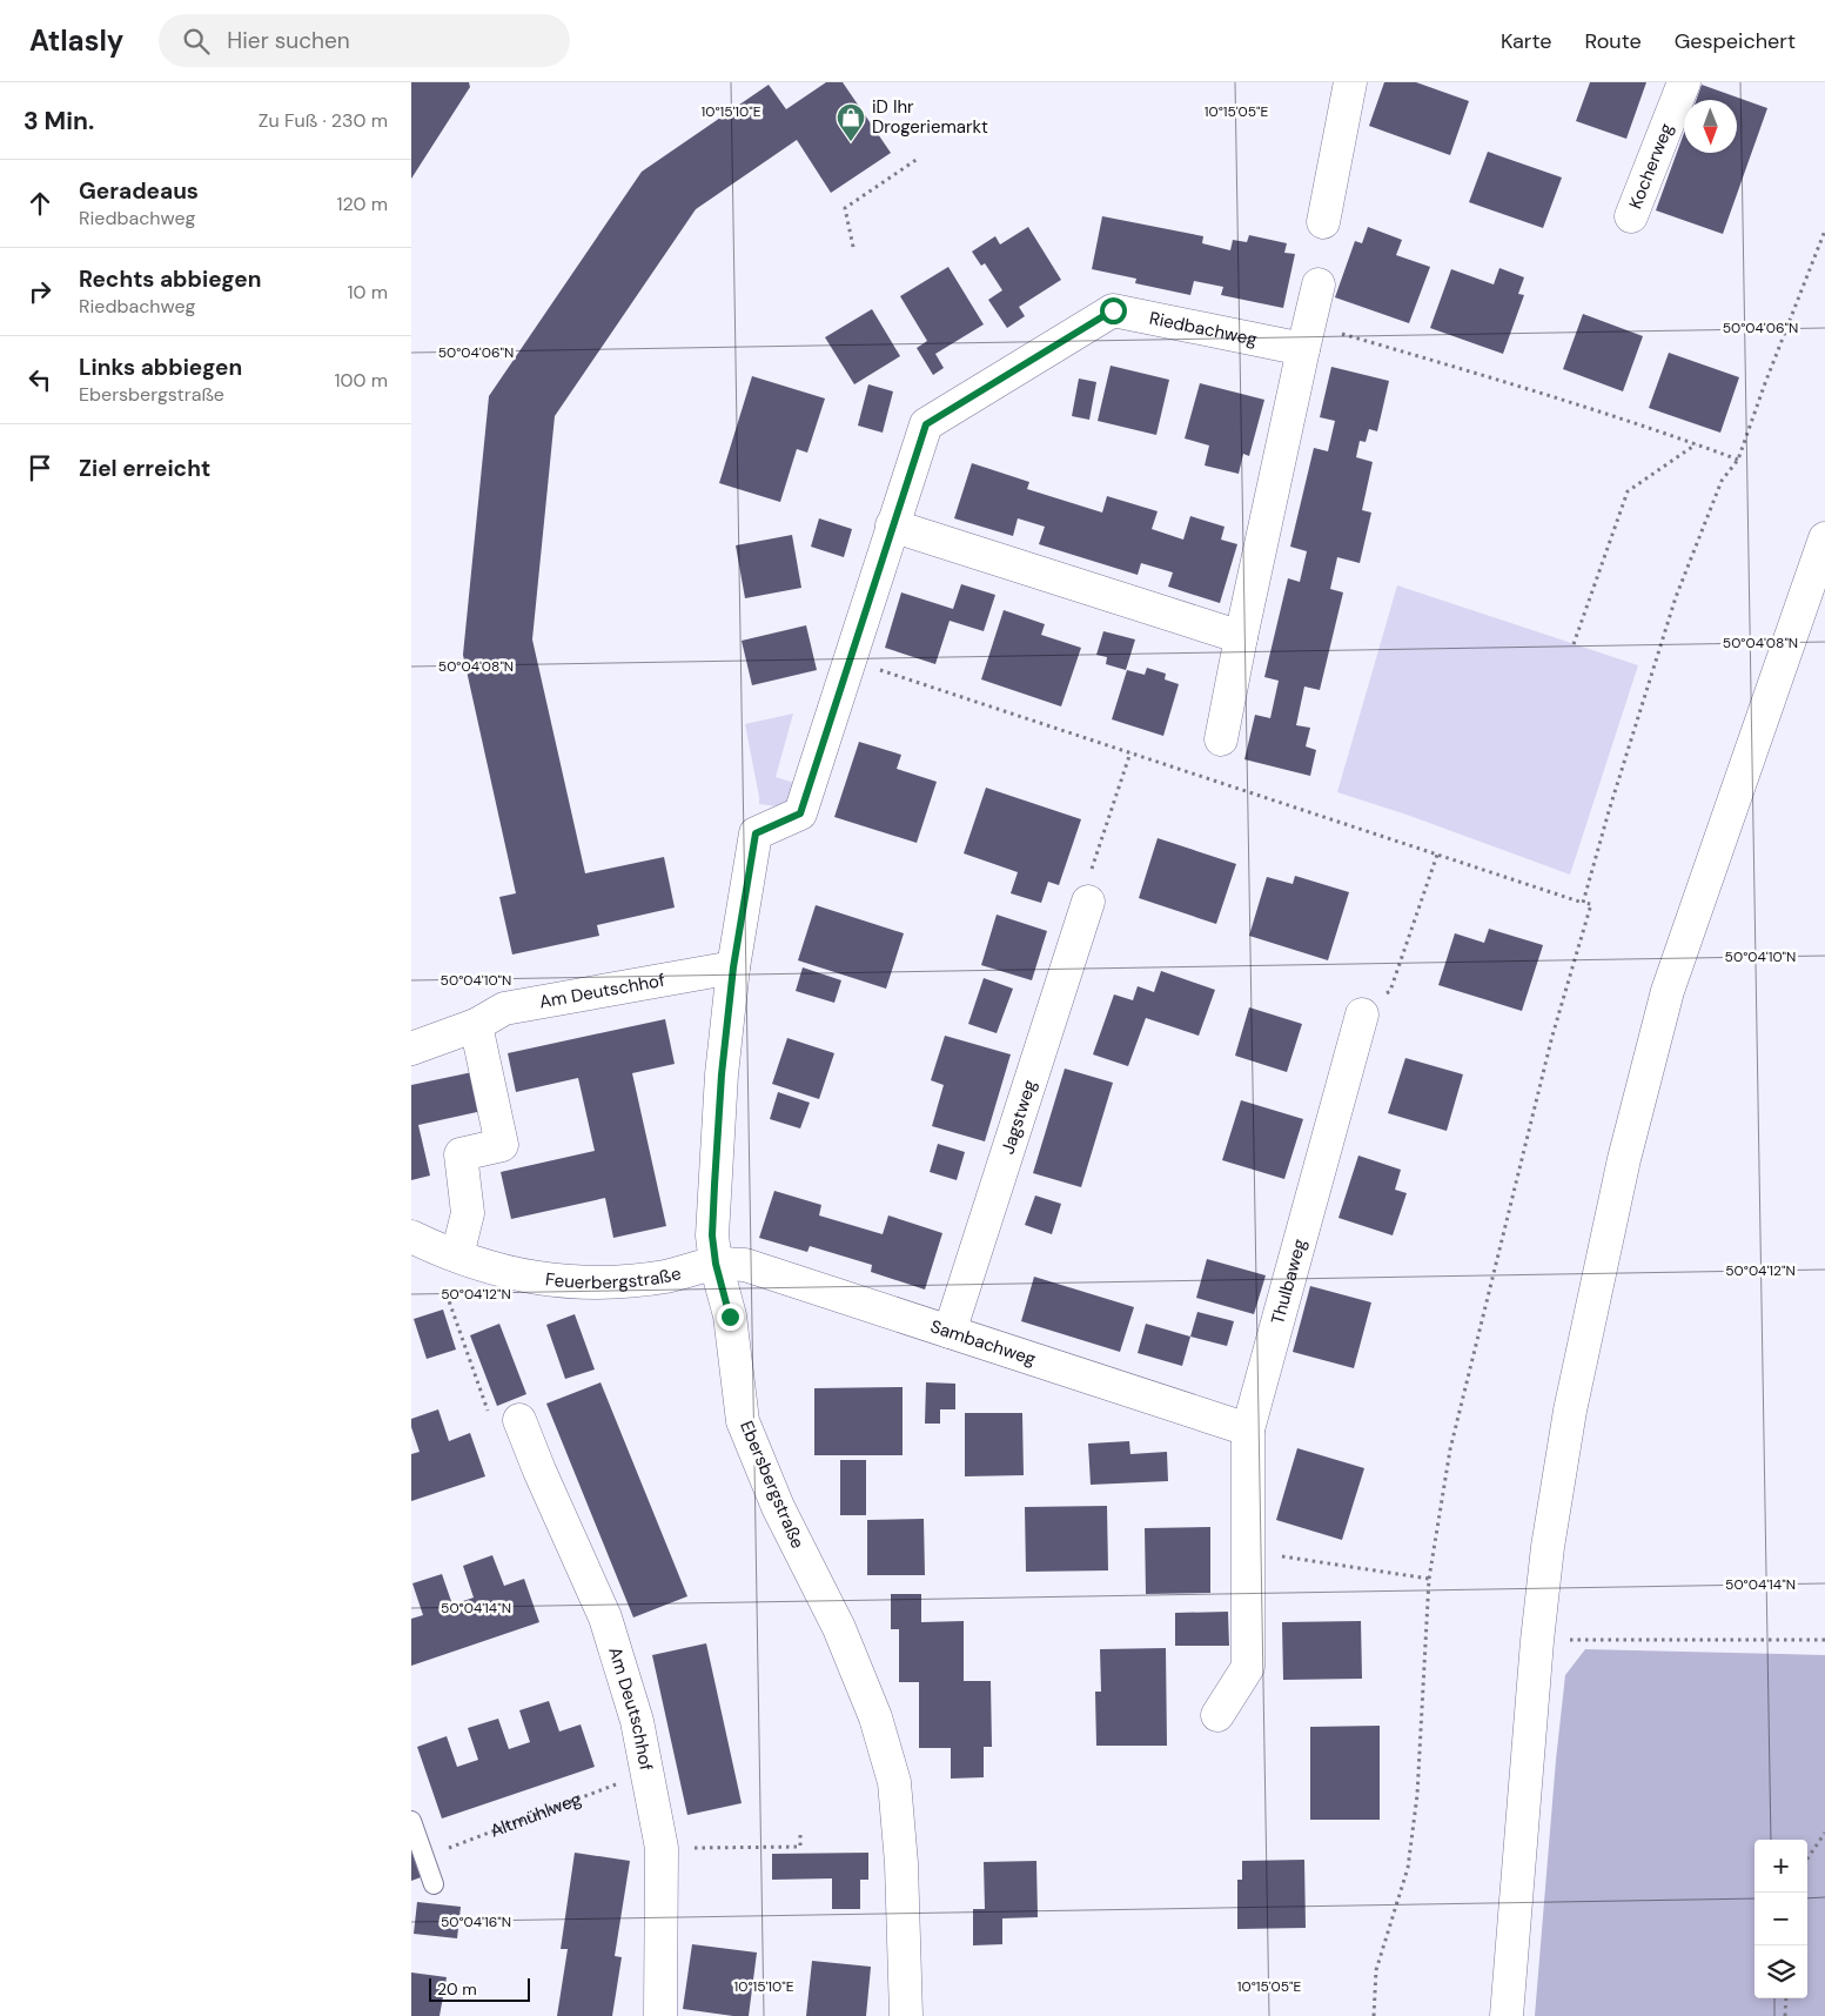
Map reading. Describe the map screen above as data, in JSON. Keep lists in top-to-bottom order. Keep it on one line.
{"streets":{"street":["Kocherweg","Riedbachweg","Am Deutschhof","Jagstweg","Feuerbergstraße","Thulbaweg","Sambachweg","Ebersbergstraße"],"path":["Altmühlweg"]},"crossings":[["Riedbachweg","Ebersbergstraße"],["Am Deutschhof","Ebersbergstraße"],["Am Deutschhof","Altmühlweg"],["Jagstweg","Sambachweg"],["Feuerbergstraße","Sambachweg"],["Feuerbergstraße","Ebersbergstraße"],["Thulbaweg","Sambachweg"],["Sambachweg","Ebersbergstraße"]],"places":{"shop":["iD Ihr Drogeriemarkt"]},"scale_bar":"20 m","north":"bottom","page":{"header":"Atlasly","search":"Hier suchen","nav":["Karte","Route","Gespeichert"],"heading":["3 Min.","Zu Fuß · 230 m"],"list":[["Geradeaus","Riedbachweg","120 m"],["Rechts abbiegen","Riedbachweg","10 m"],["Links abbiegen","Ebersbergstraße","100 m"],"Ziel erreicht"],"map_buttons":["+","−"],"scale":"20 m"},"coordinates":["10°15'10\"E","10°15'05\"E","50°04'06\"N","50°04'08\"N","50°04'10\"N","50°04'12\"N","50°04'14\"N","50°04'16\"N"]}
